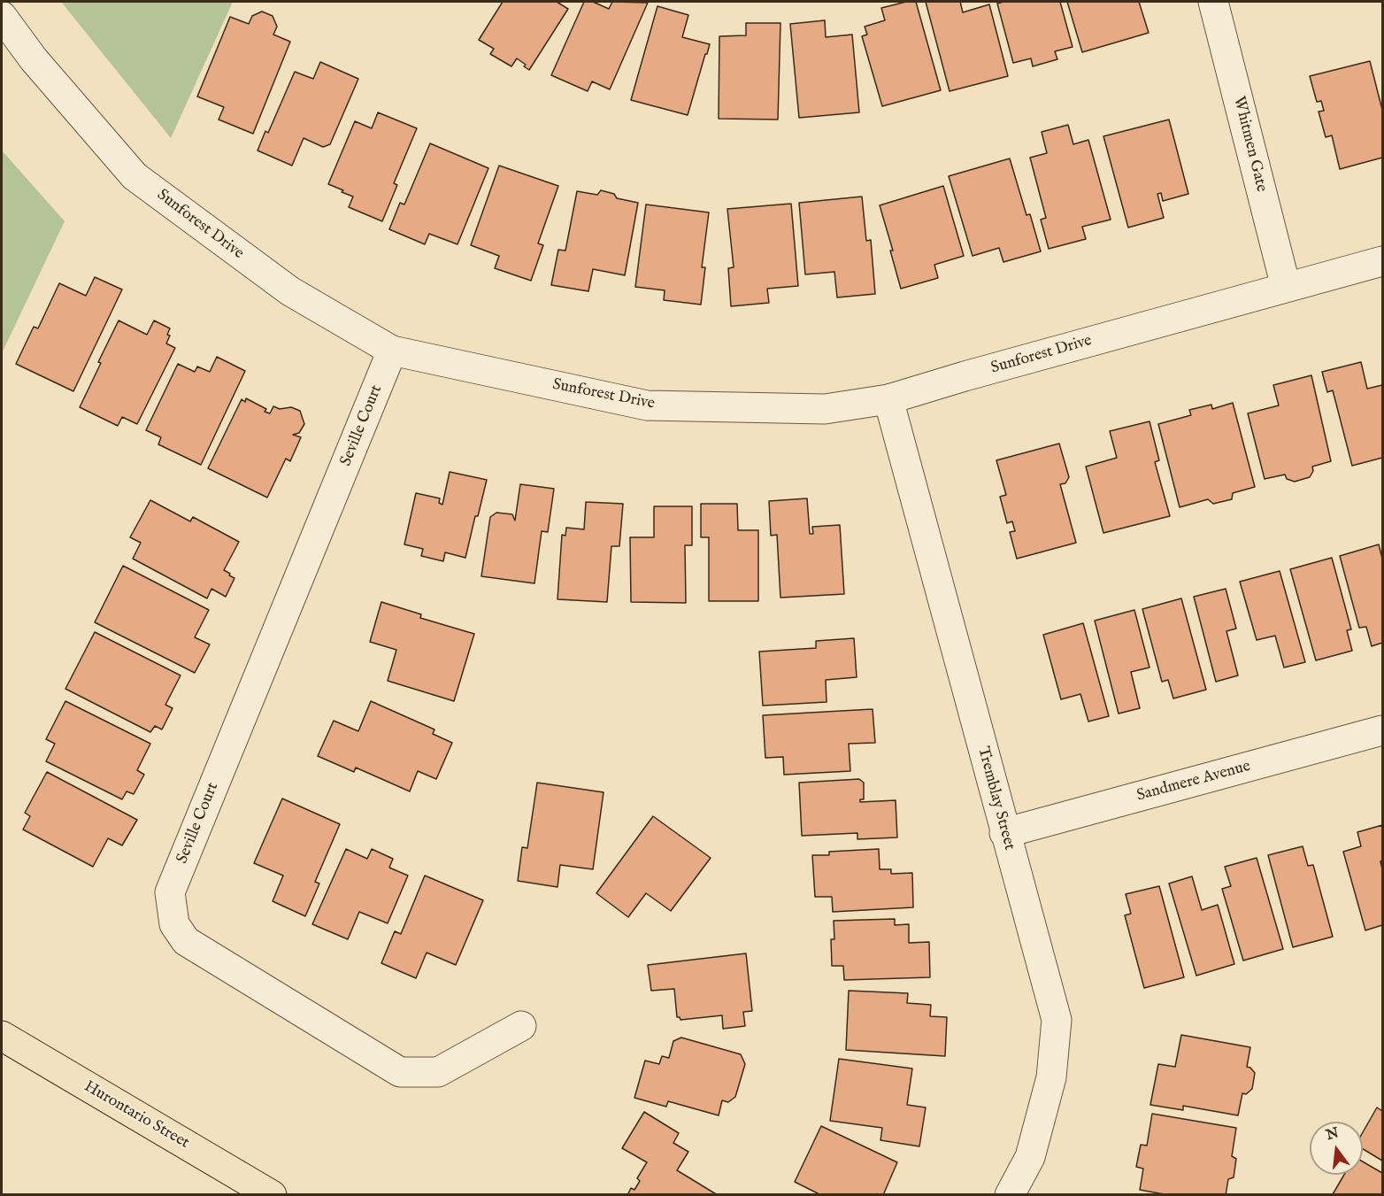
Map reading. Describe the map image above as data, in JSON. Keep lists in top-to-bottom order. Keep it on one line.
{"streets":{"main road":["Hurontario Street"],"street":["Whitmen Gate","Sunforest Drive","Seville Court","Sandmere Avenue","Tremblay Street"]},"crossings":[["Whitmen Gate","Sunforest Drive"],["Sunforest Drive","Seville Court"],["Sunforest Drive","Tremblay Street"],["Sandmere Avenue","Tremblay Street"]],"north":"top"}
